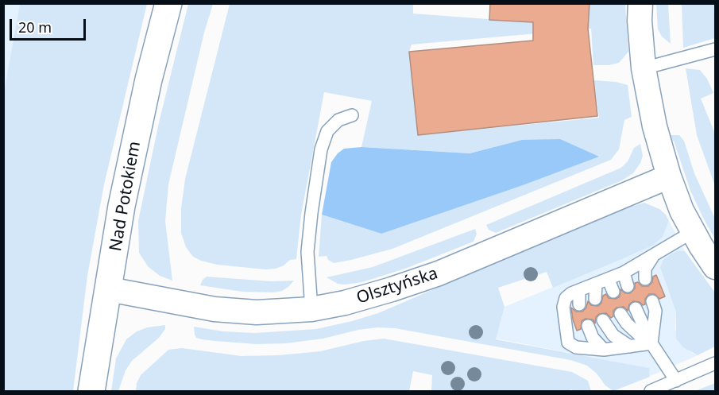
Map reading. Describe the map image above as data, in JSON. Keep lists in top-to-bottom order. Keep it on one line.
{"streets":{"main road":["Nad Potokiem"],"street":["Olsztyńska"]},"crossings":[["Nad Potokiem","Olsztyńska"]],"scale_bar":"20 m"}
